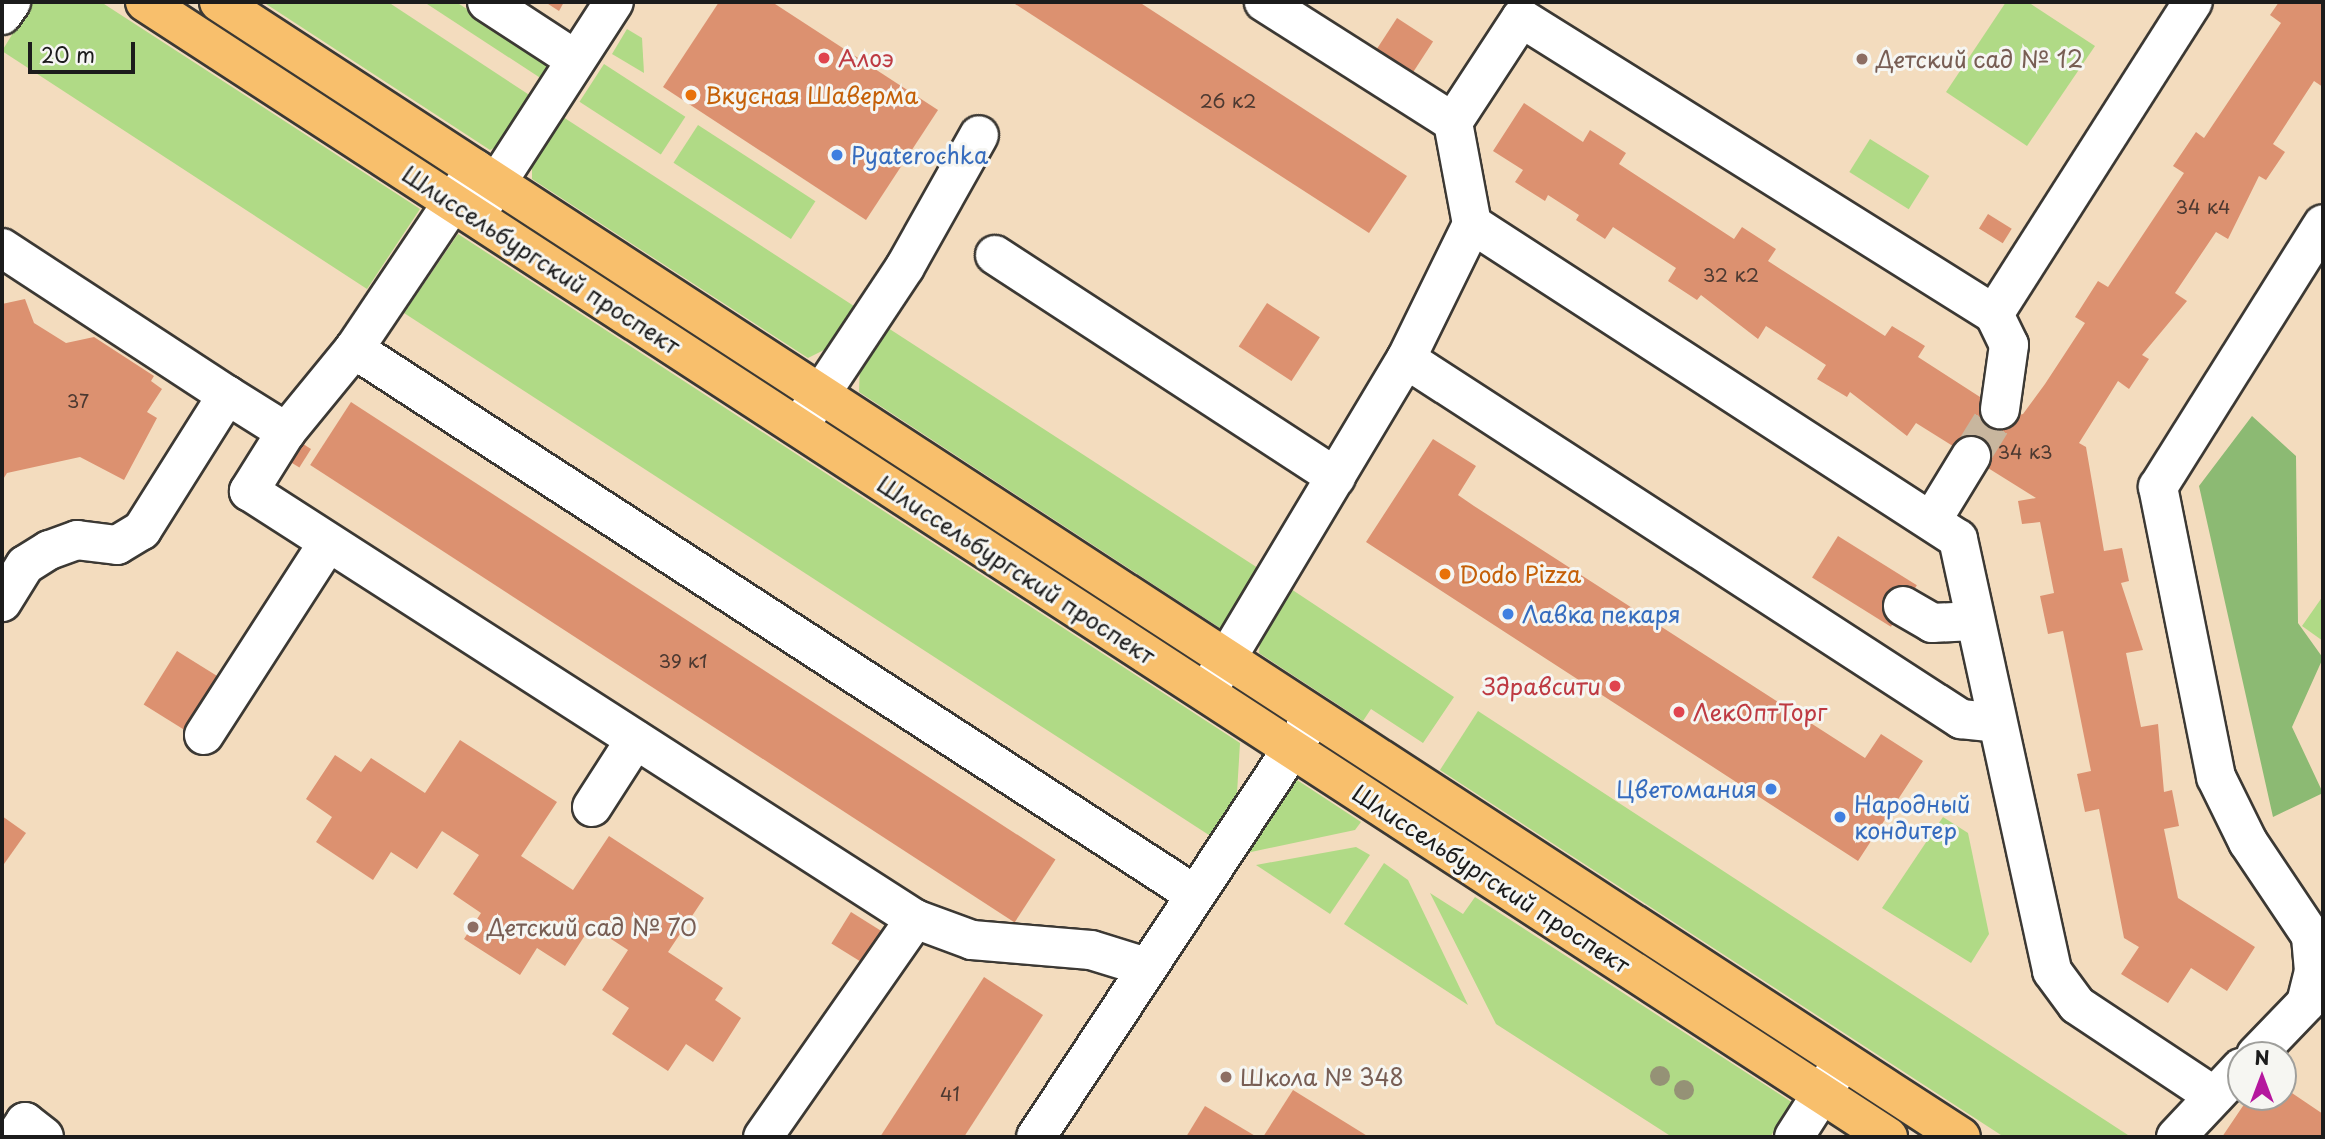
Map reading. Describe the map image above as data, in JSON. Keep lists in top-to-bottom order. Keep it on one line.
{"streets":{"main road":["Шлиссельбургский проспект"]},"places":["Алоэ","Детский сад № 12","Вкусная Шаверма","Pyaterochka","Dodo Pizza","Лавка пекаря","Здравсити","ЛекОптТорг","Цветомания","Народный кондитер","Детский сад № 70","Школа № 348"],"house_numbers":["26 к2","34 к4","32 к2","37","34 к3","39 к1","41"],"scale_bar":"20 m","north":"top"}
